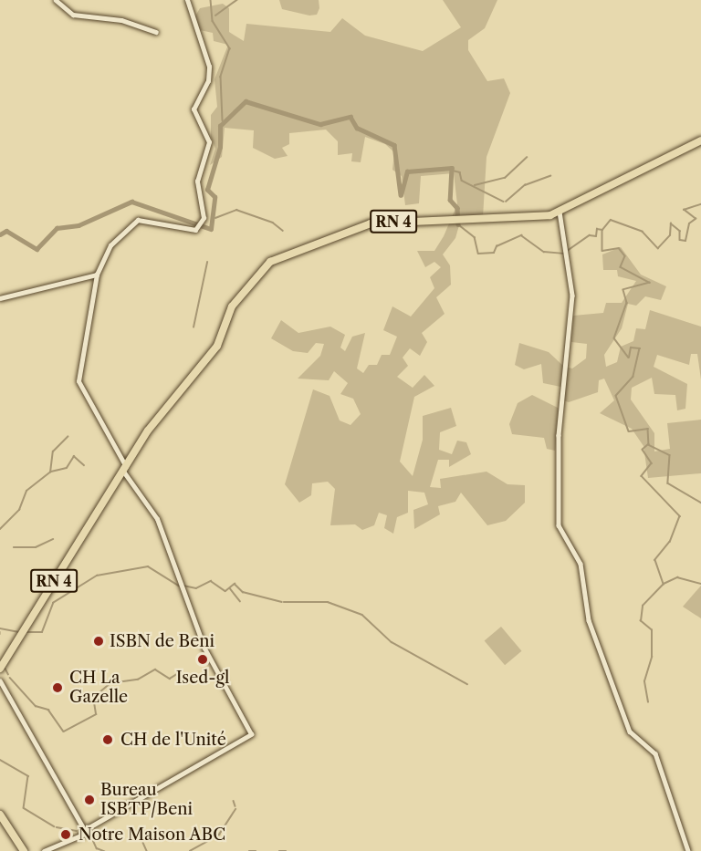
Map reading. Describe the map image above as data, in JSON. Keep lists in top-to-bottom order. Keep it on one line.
{"streets":{"highway":["RN 4"]},"places":["ISBN de Beni","Ised-gl","CH La Gazelle","CH de l'Unité","Bureau ISBTP/Beni","Notre Maison ABC"]}
